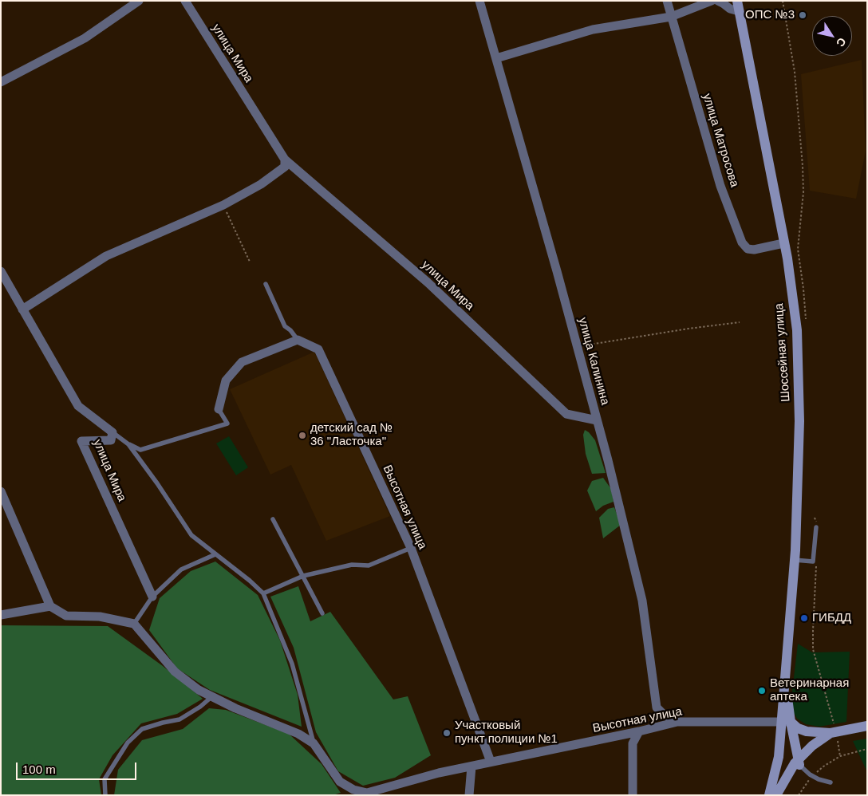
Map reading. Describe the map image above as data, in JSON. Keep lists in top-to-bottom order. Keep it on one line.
{"streets":{"street":["улица Мира","улица Матросова","Шоссейная улица","улица Калинина","Высотная улица"]},"crossings":[["улица Мира","улица Калинина"],["улица Матросова","Шоссейная улица"],["улица Калинина","Высотная улица"]],"places":["ОПС №3","детский сад № 36 \"Ласточка\"","ГИБДД","Ветеринарная аптека","Участковый пункт полиции №1"],"scale_bar":"100 m","north":"bottom right"}
